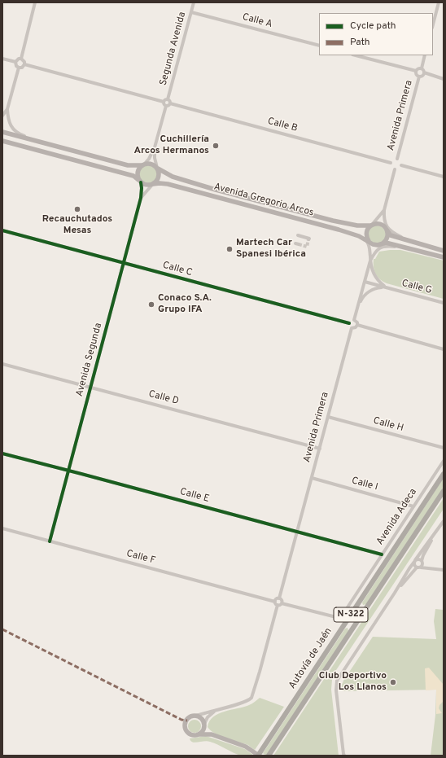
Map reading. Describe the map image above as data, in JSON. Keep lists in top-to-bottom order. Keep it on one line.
{"streets":{"highway":["N-322","Autovía de Jaén"],"main road":["Avenida Gregorio Arcos"],"street":["Calle A","Segunda Avenida","Avenida Primera","Calle B","Calle C","Calle G","Avenida Segunda","Calle D","Calle H","Calle I","Calle E","Avenida Adeca","Calle F"]},"crossings":[["Calle A","Segunda Avenida"],["Segunda Avenida","Calle B"],["Avenida Primera","Calle B"],["Avenida Primera","Calle C"],["Avenida Primera","Calle D"],["Avenida Primera","Calle H"],["Avenida Primera","Calle I"],["Avenida Primera","Calle E"],["Avenida Primera","Avenida Adeca"],["Avenida Primera","Calle F"],["Avenida Gregorio Arcos","Avenida Segunda"],["Calle C","Avenida Segunda"],["Avenida Segunda","Calle D"],["Avenida Segunda","Calle E"],["Avenida Segunda","Calle F"],["Calle I","Avenida Adeca"],["Calle E","Avenida Adeca"],["Avenida Adeca","Calle F"]],"places":["Cuchillería Arcos Hermanos","Recauchutados Mesas","Martech Car Spanesi Ibérica","Conaco S.A. Grupo IFA","Club Deportivo Los Llanos"],"legend":["Cycle path","Path"]}
